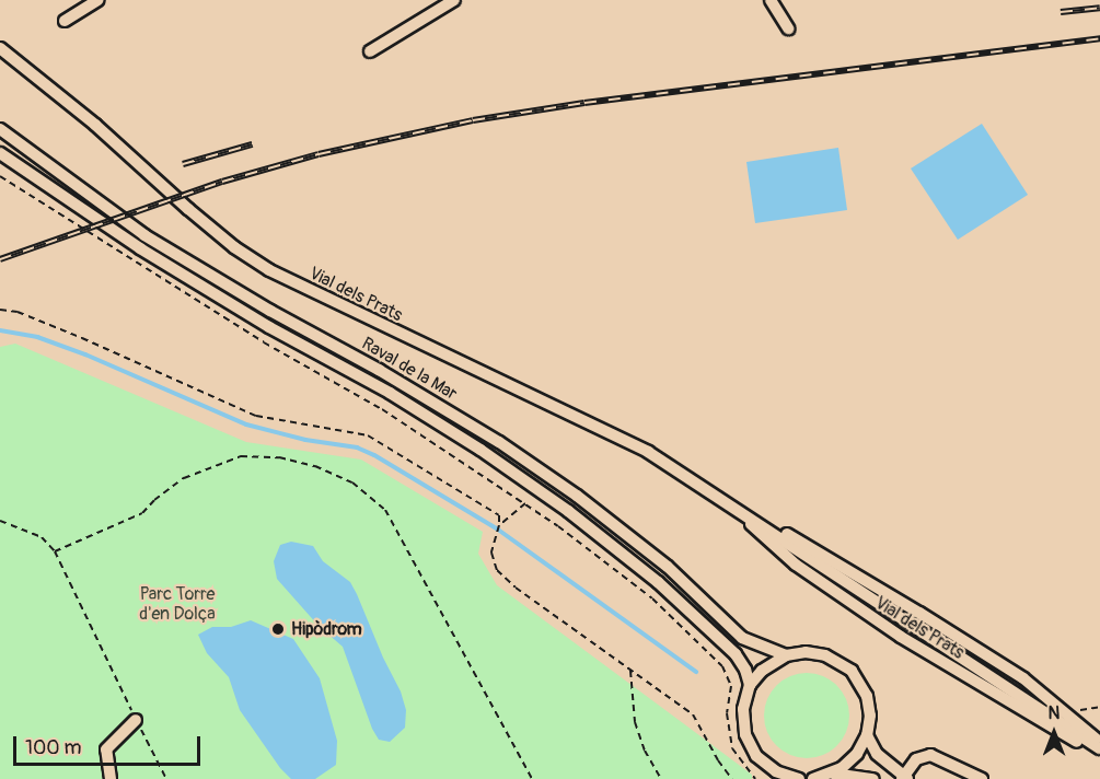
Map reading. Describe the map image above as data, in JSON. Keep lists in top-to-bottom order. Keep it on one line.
{"streets":{"street":["Vial dels Prats","Raval de la Mar"]},"parks":["Parc Torre d'en Dolça"],"places":["Hipòdrom"],"scale_bar":"100 m","north":"top"}
